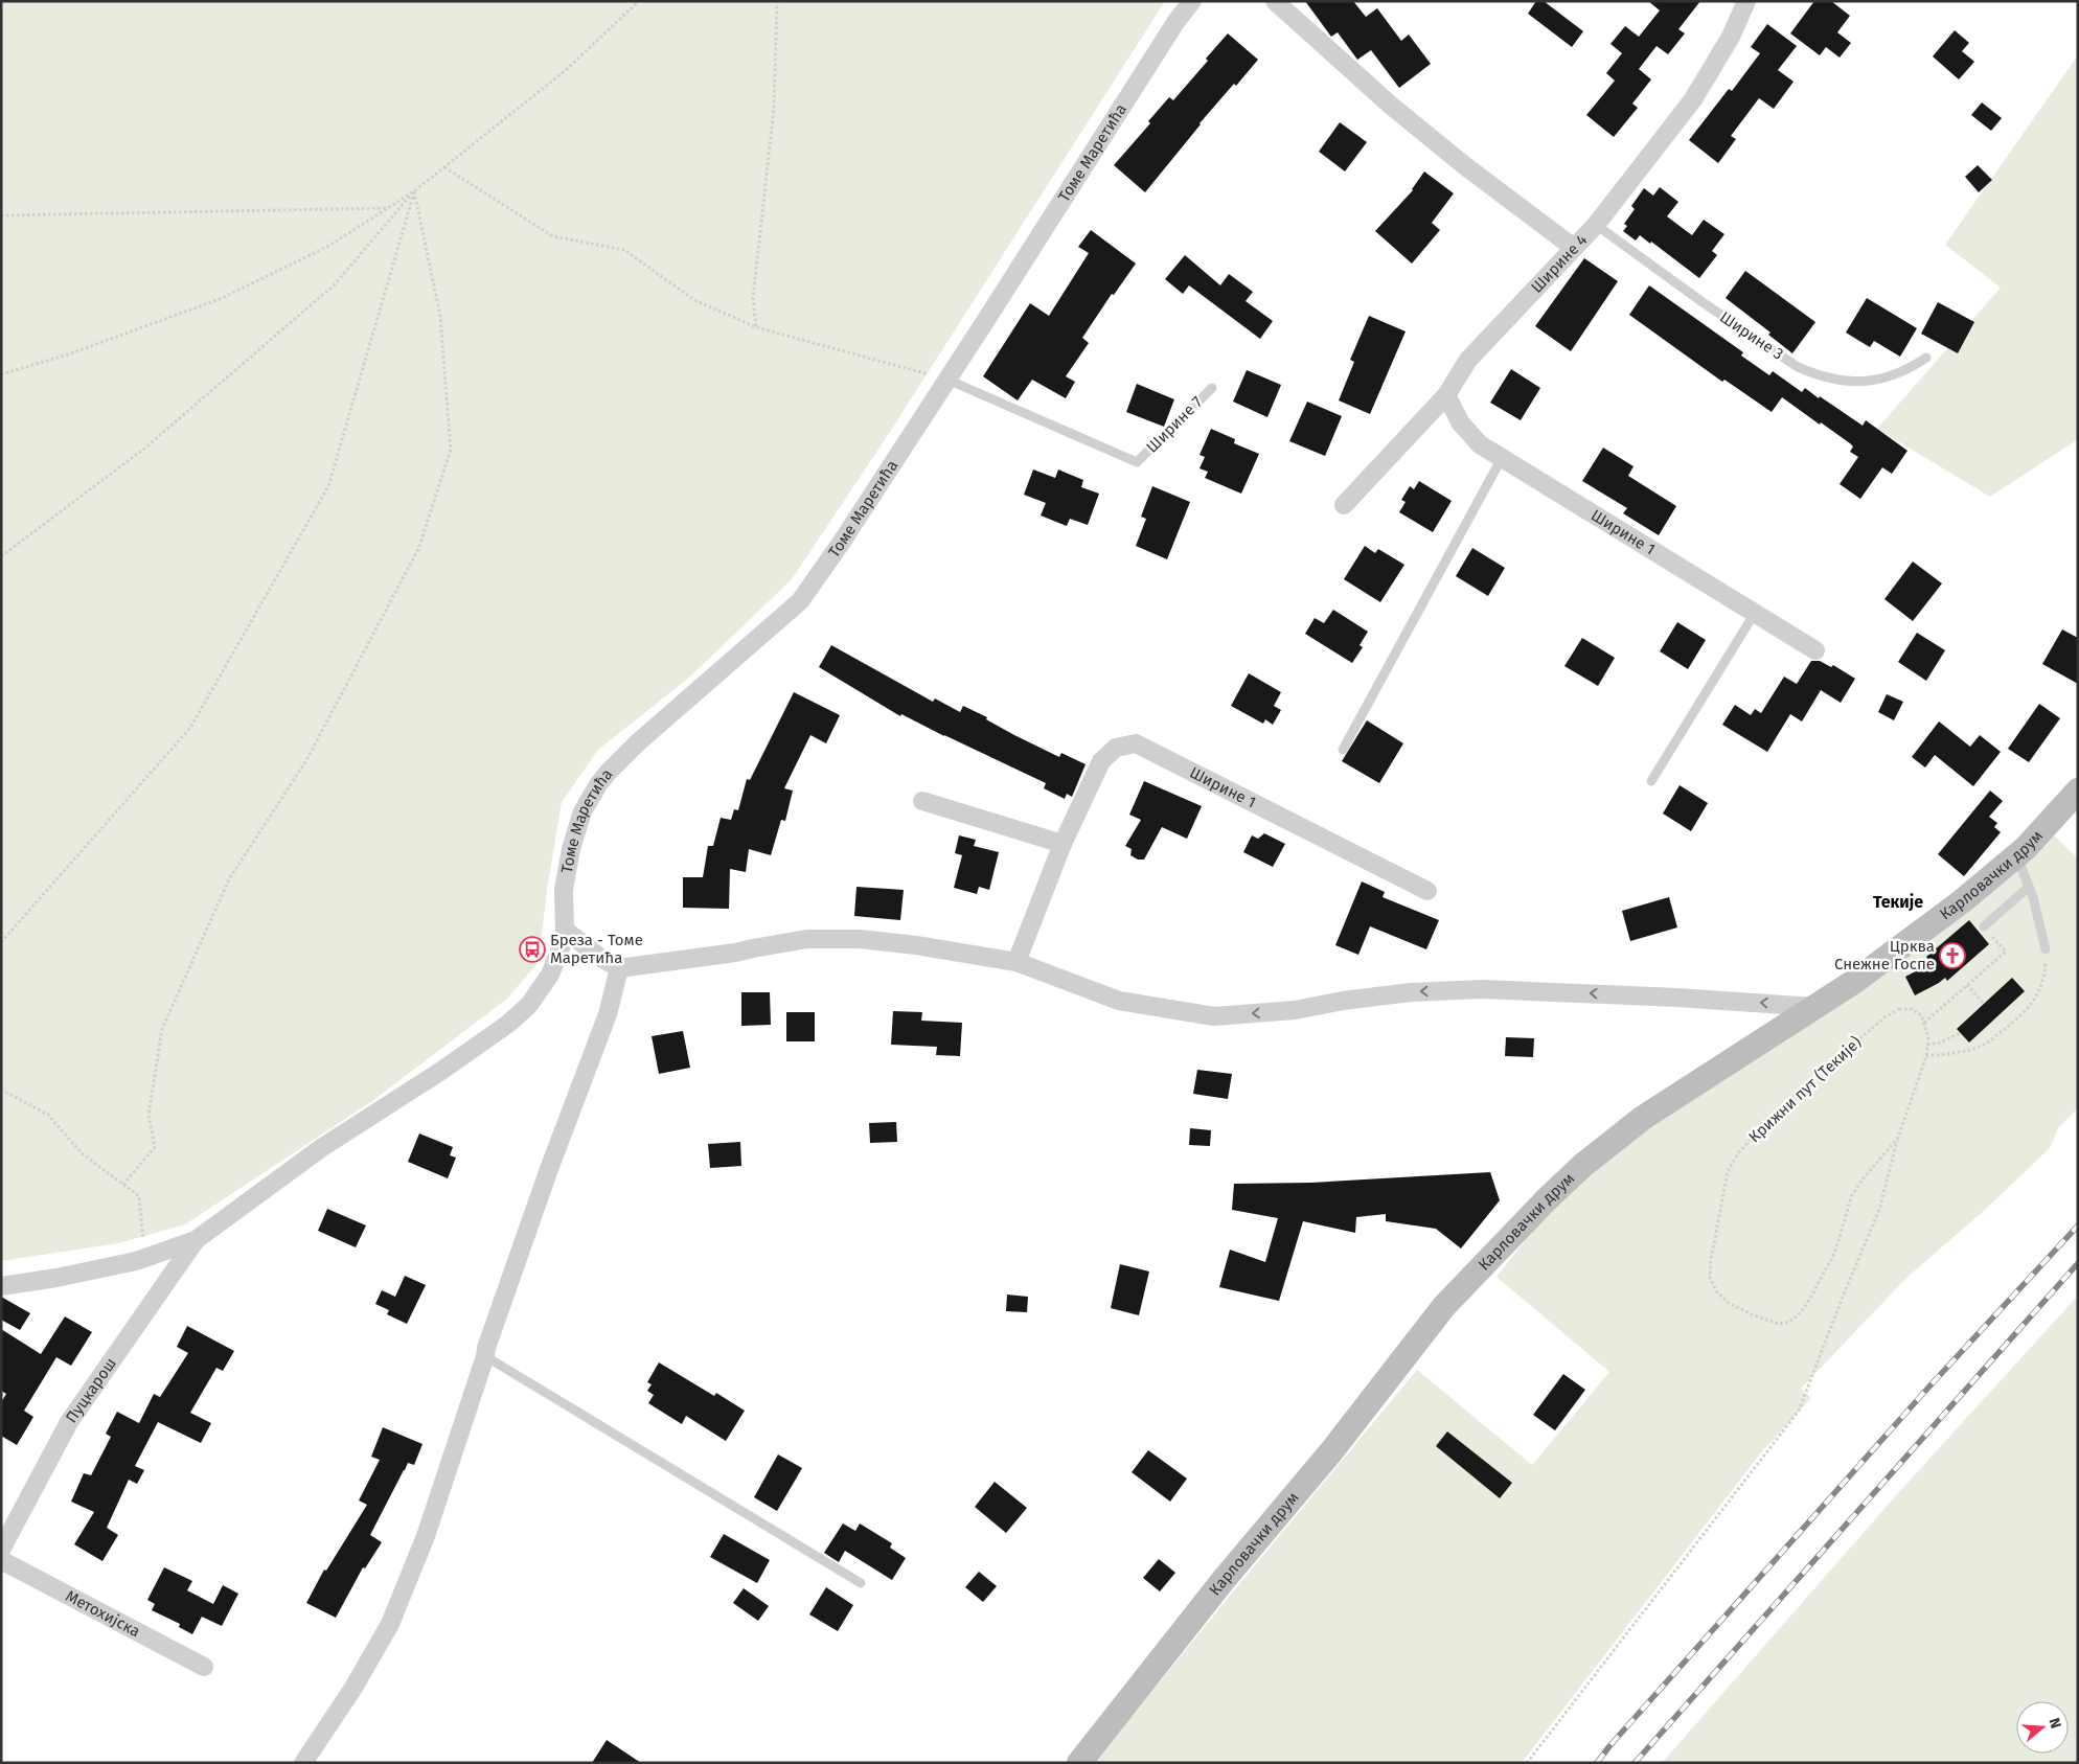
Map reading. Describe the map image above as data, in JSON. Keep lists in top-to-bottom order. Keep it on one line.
{"streets":{"main road":["Карловачки друм"],"street":["Томе Маретића","Ширине 4","Ширине 1","Пуцкарош","Метохијска"],"lane":["Ширине 3","Ширине 7"],"path":["Крижни пут (Текије)"]},"crossings":[["Томе Маретића","Ширине 7"],["Томе Маретића","Пуцкарош"],["Ширине 4","Ширине 3"],["Ширине 4","Ширине 1"]],"districts":["Текије"],"places":{"bus stop":["Бреза - Томе Маретића"],"church":["Црква Снежне Госпе"]},"north":"right"}
